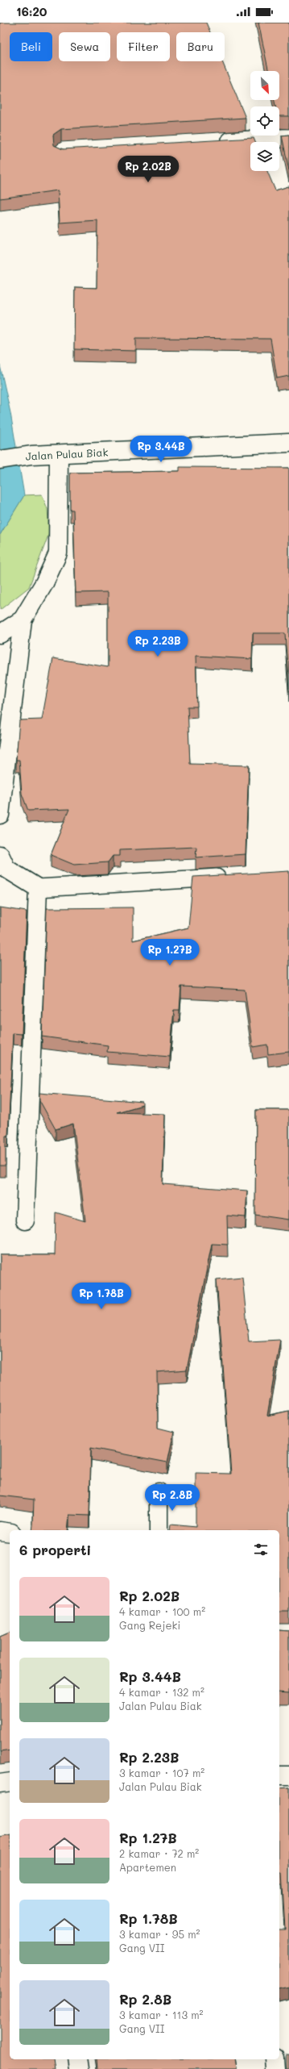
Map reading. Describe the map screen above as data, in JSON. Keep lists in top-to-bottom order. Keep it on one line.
{"streets":{"street":["Jalan Pulau Biak"]},"north":"bottom right","page":{"status":"16:20","chip":["Beli","Sewa","Filter","Baru"],"price":["Rp 2.02B","Rp 3.44B","Rp 2.23B","Rp 1.27B","Rp 1.78B","Rp 2.8B"],"heading":"6 properti","list":[{"name":"Rp 2.02B","note":"4 kamar · 100 m² · Gang Rejeki"},{"name":"Rp 3.44B","note":"4 kamar · 132 m² · Jalan Pulau Biak"},{"name":"Rp 2.23B","note":"3 kamar · 107 m² · Jalan Pulau Biak"},{"name":"Rp 1.27B","note":"2 kamar · 72 m² · Apartemen"},{"name":"Rp 1.78B","note":"3 kamar · 95 m² · Gang VII"},{"name":"Rp 2.8B","note":"3 kamar · 113 m² · Gang VII"}]}}
